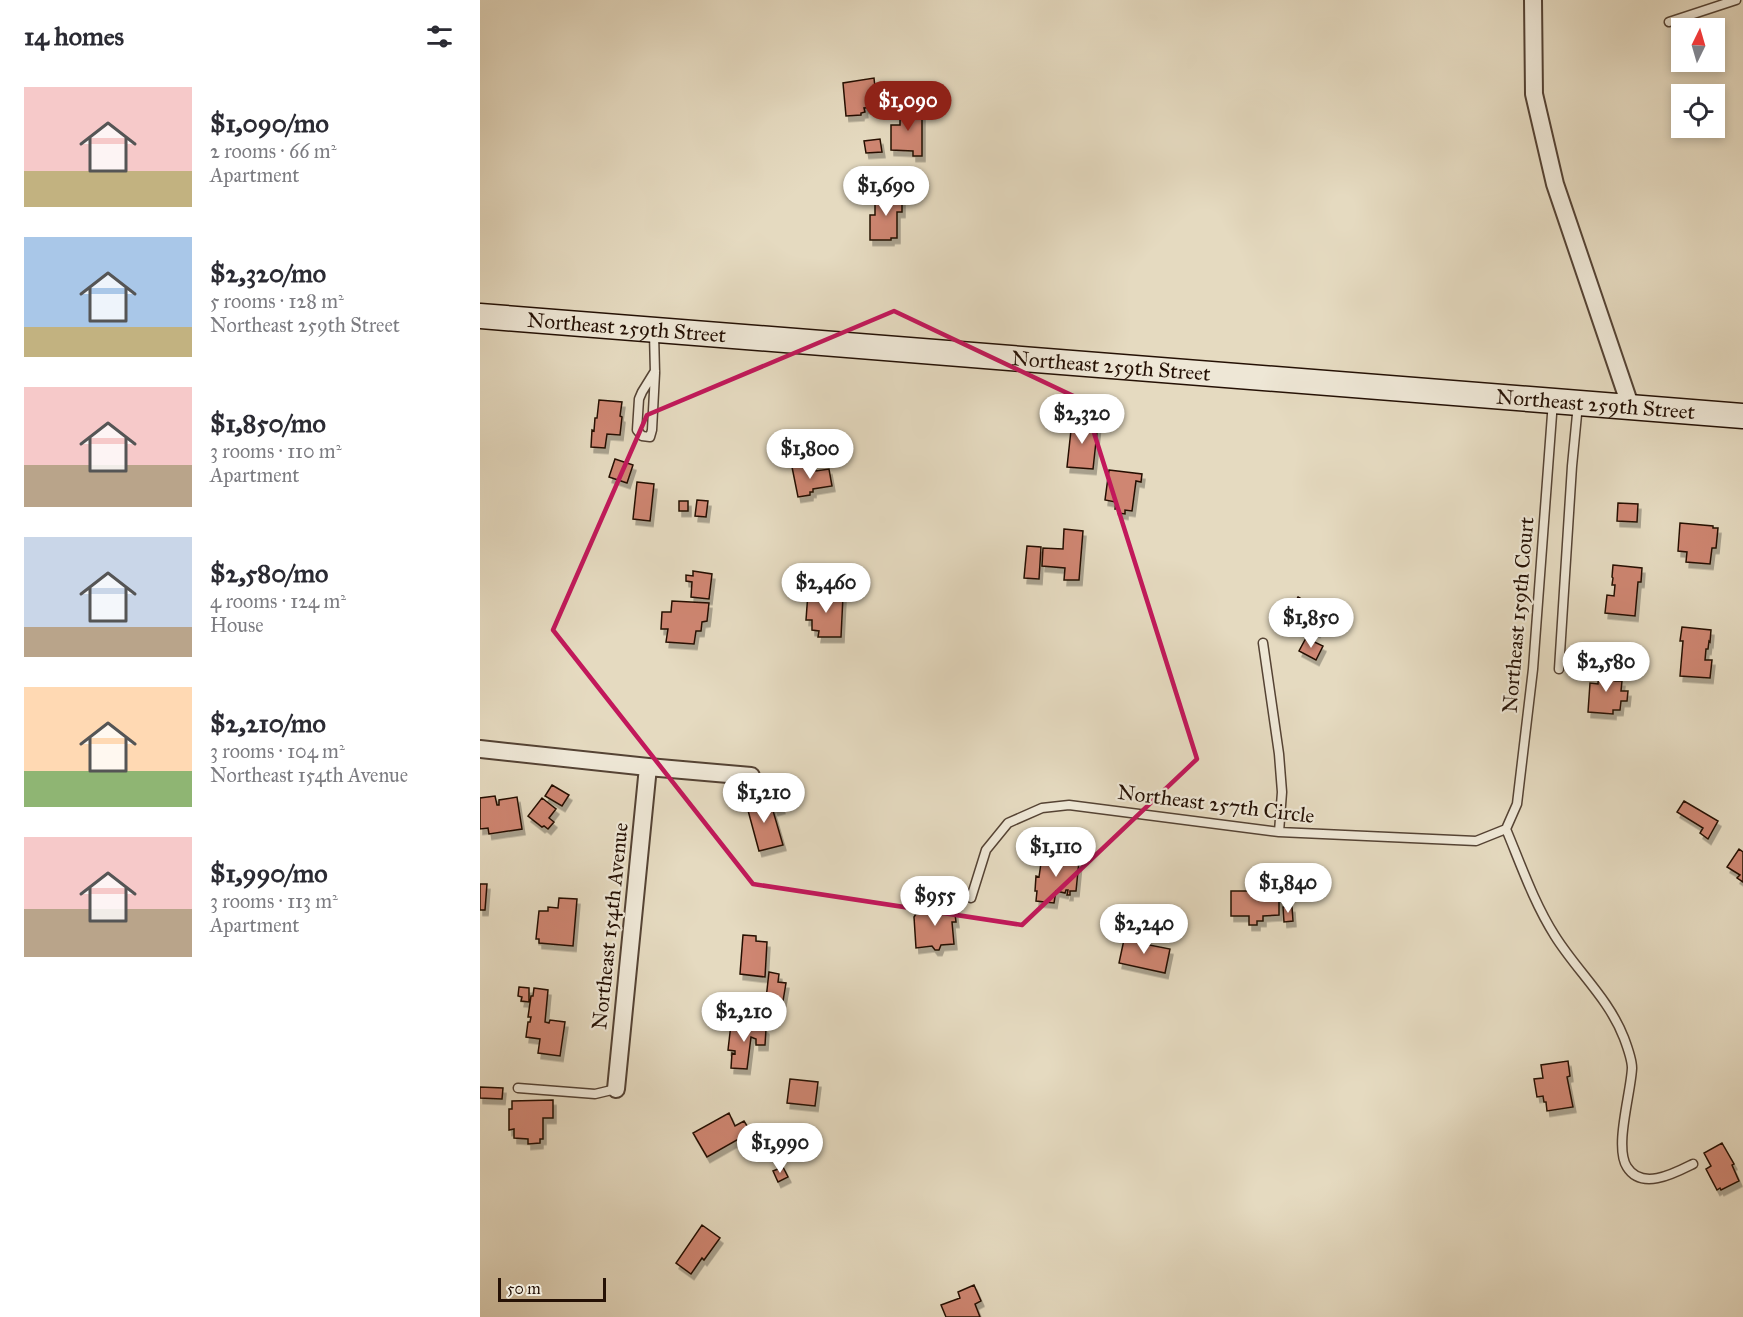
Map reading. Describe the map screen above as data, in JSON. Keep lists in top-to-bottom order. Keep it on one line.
{"streets":{"street":["Northeast 259th Street","Northeast 154th Avenue"],"lane":["Northeast 159th Court","Northeast 257th Circle"]},"crossings":[["Northeast 259th Street","Northeast 159th Court"],["Northeast 159th Court","Northeast 257th Circle"]],"scale_bar":"50 m","north":"top","page":{"heading":"14 homes","list":[{"name":"$1,090/mo","note":"2 rooms · 66 m² · Apartment"},{"name":"$2,320/mo","note":"5 rooms · 128 m² · Northeast 259th Street"},{"name":"$1,850/mo","note":"3 rooms · 110 m² · Apartment"},{"name":"$2,580/mo","note":"4 rooms · 124 m² · House"},{"name":"$2,210/mo","note":"3 rooms · 104 m² · Northeast 154th Avenue"},{"name":"$1,990/mo","note":"3 rooms · 113 m² · Apartment"}],"price":["$1,090","$1,690","$2,320","$1,800","$2,460","$1,850","$2,580","$1,210","$1,110","$1,840","$955","$2,240","$2,210","$1,990"],"scale":"50 m"}}
